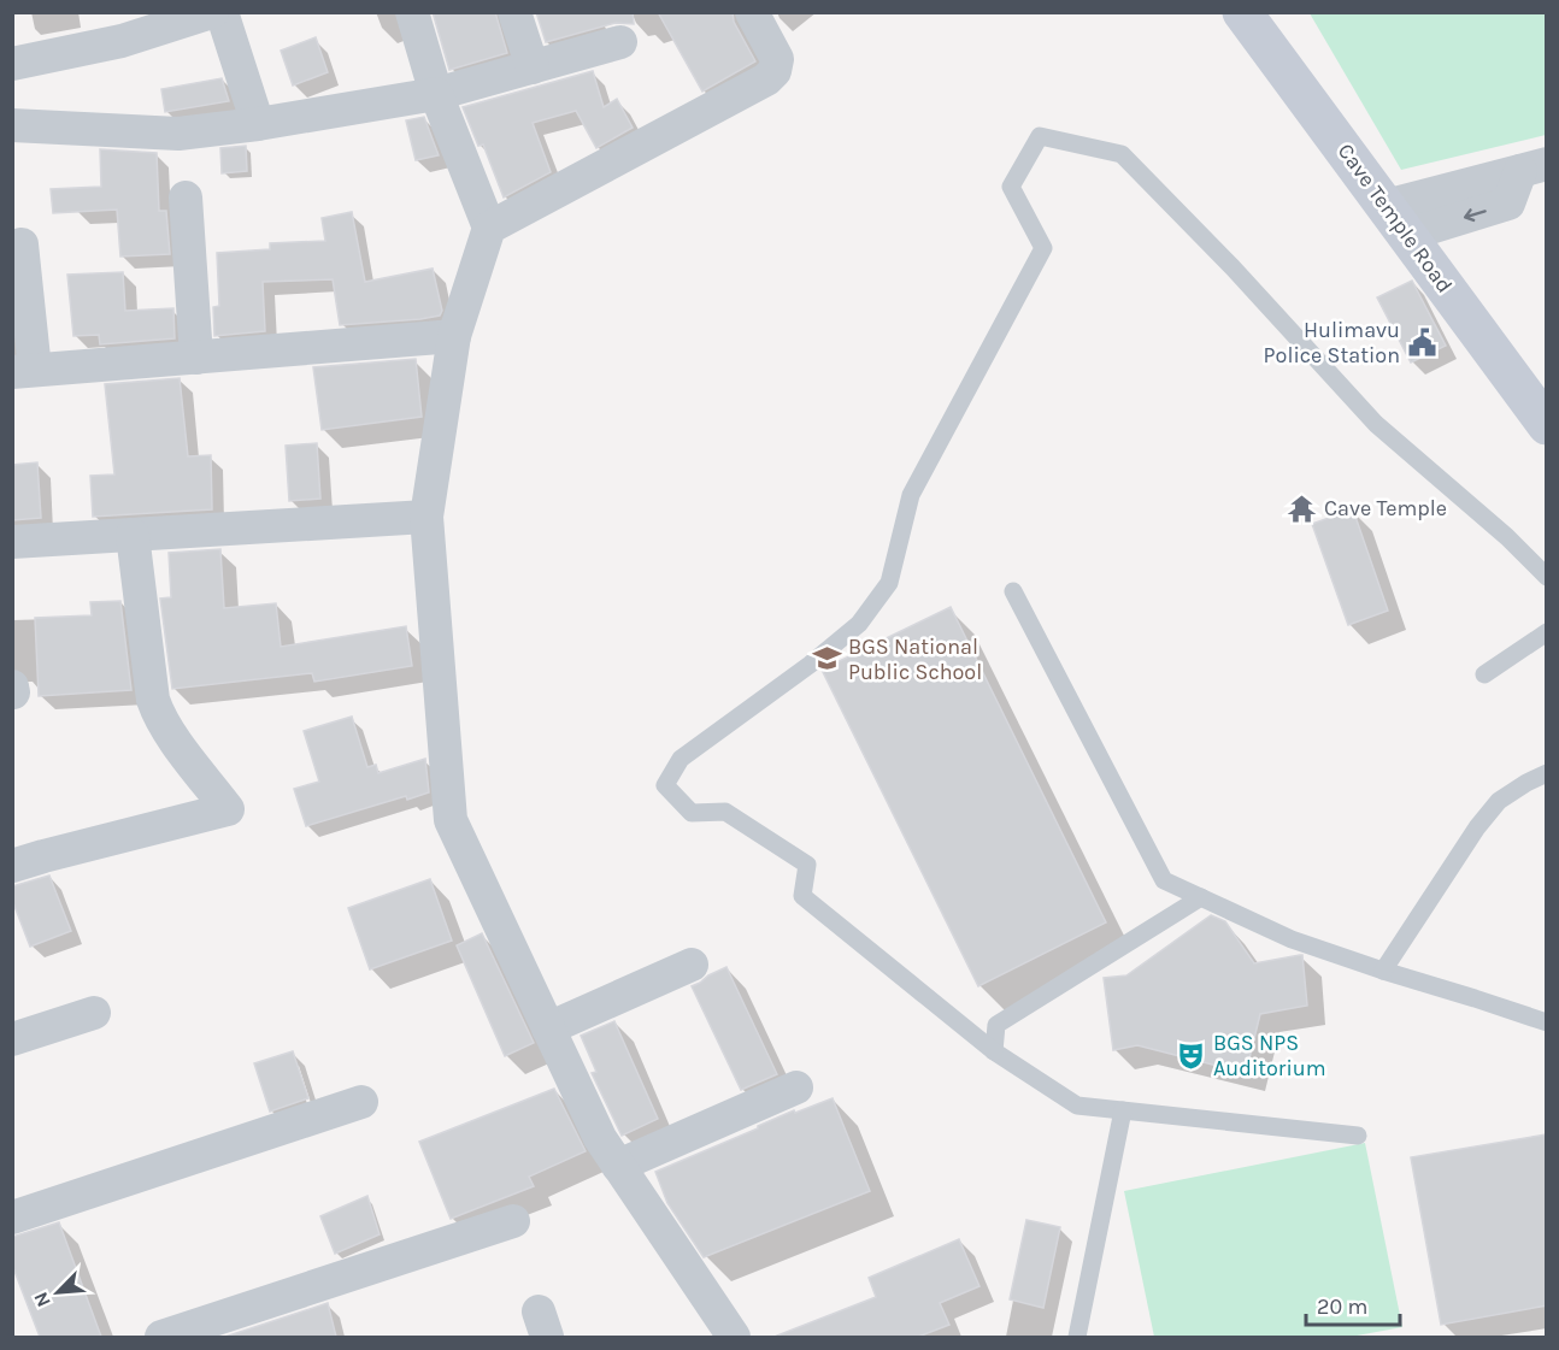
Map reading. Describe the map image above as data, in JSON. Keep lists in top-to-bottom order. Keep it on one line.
{"streets":{"main road":["Cave Temple Road"]},"places":{"public building":["Hulimavu Police Station"],"temple":["Cave Temple"],"school or university":["BGS National Public School"],"theatre":["BGS NPS Auditorium"]},"scale_bar":"20 m","north":"bottom left"}
